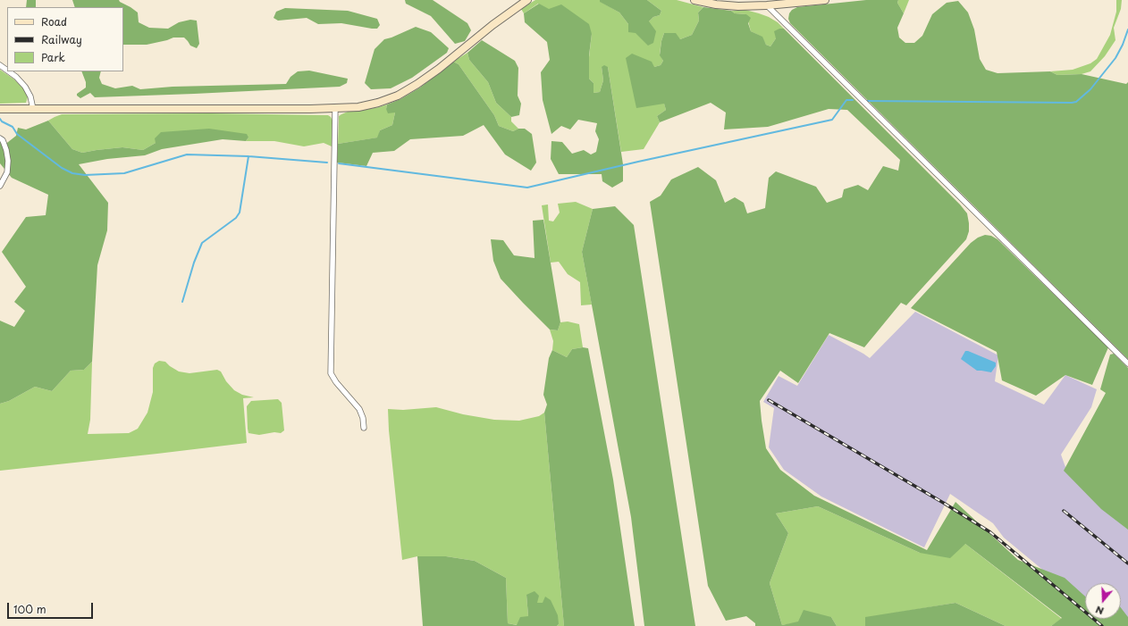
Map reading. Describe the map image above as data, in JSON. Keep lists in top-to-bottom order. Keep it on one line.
{"legend":["Road","Railway","Park"],"scale_bar":"100 m","north":"bottom"}
